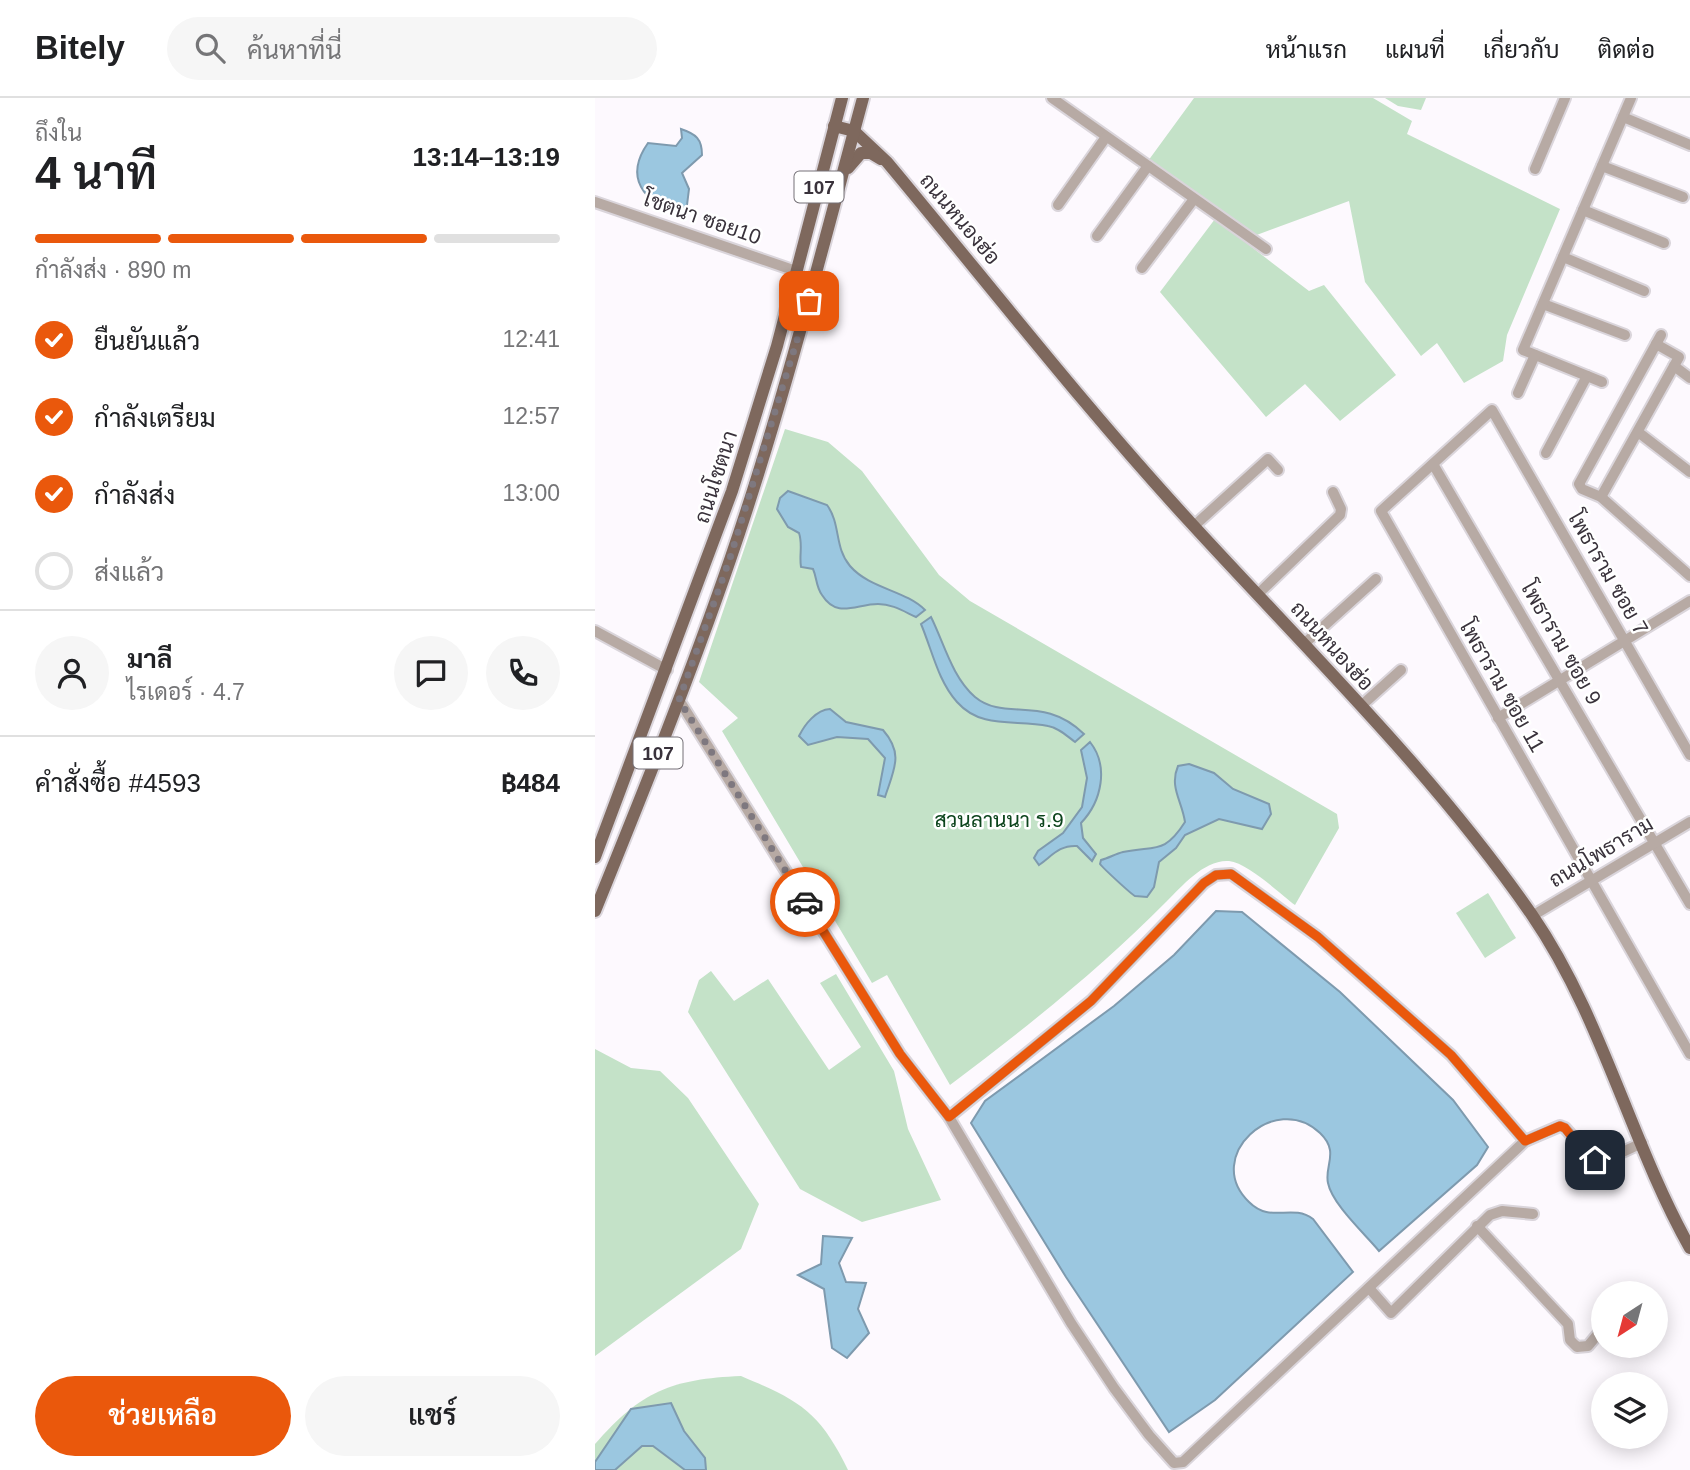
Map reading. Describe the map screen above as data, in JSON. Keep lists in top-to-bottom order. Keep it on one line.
{"streets":{"main road":["107","ถนนหนองฮ่อ","ถนนโชตนา"],"street":["โชตนา ซอย10","โพธาราม ซอย 7","โพธาราม ซอย 9","โพธาราม ซอย 11","ถนนโพธาราม"]},"crossings":[["โชตนา ซอย10","ถนนโชตนา"],["ถนนหนองฮ่อ","ถนนโชตนา"],["ถนนหนองฮ่อ","ถนนโพธาราม"],["โพธาราม ซอย 7","โพธาราม ซอย 9"],["โพธาราม ซอย 7","โพธาราม ซอย 11"],["โพธาราม ซอย 9","โพธาราม ซอย 11"],["โพธาราม ซอย 9","ถนนโพธาราม"],["โพธาราม ซอย 11","ถนนโพธาราม"]],"parks":["สวนลานนา ร.9"],"north":"bottom left","page":{"header":"Bitely","search":"ค้นหาที่นี่","nav":["หน้าแรก","แผนที่","เกี่ยวกับ","ติดต่อ"],"heading":["4 นาที","ถึงใน","13:14–13:19"],"panel":["มาลี","ไรเดอร์ · 4.7","คำสั่งซื้อ #4593","฿484"],"bar":"กำลังส่ง · 890 m","list":[["ยืนยันแล้ว","12:41"],["กำลังเตรียม","12:57"],["กำลังส่ง","13:00"],"ส่งแล้ว"],"buttons":["ช่วยเหลือ","แชร์"]}}
